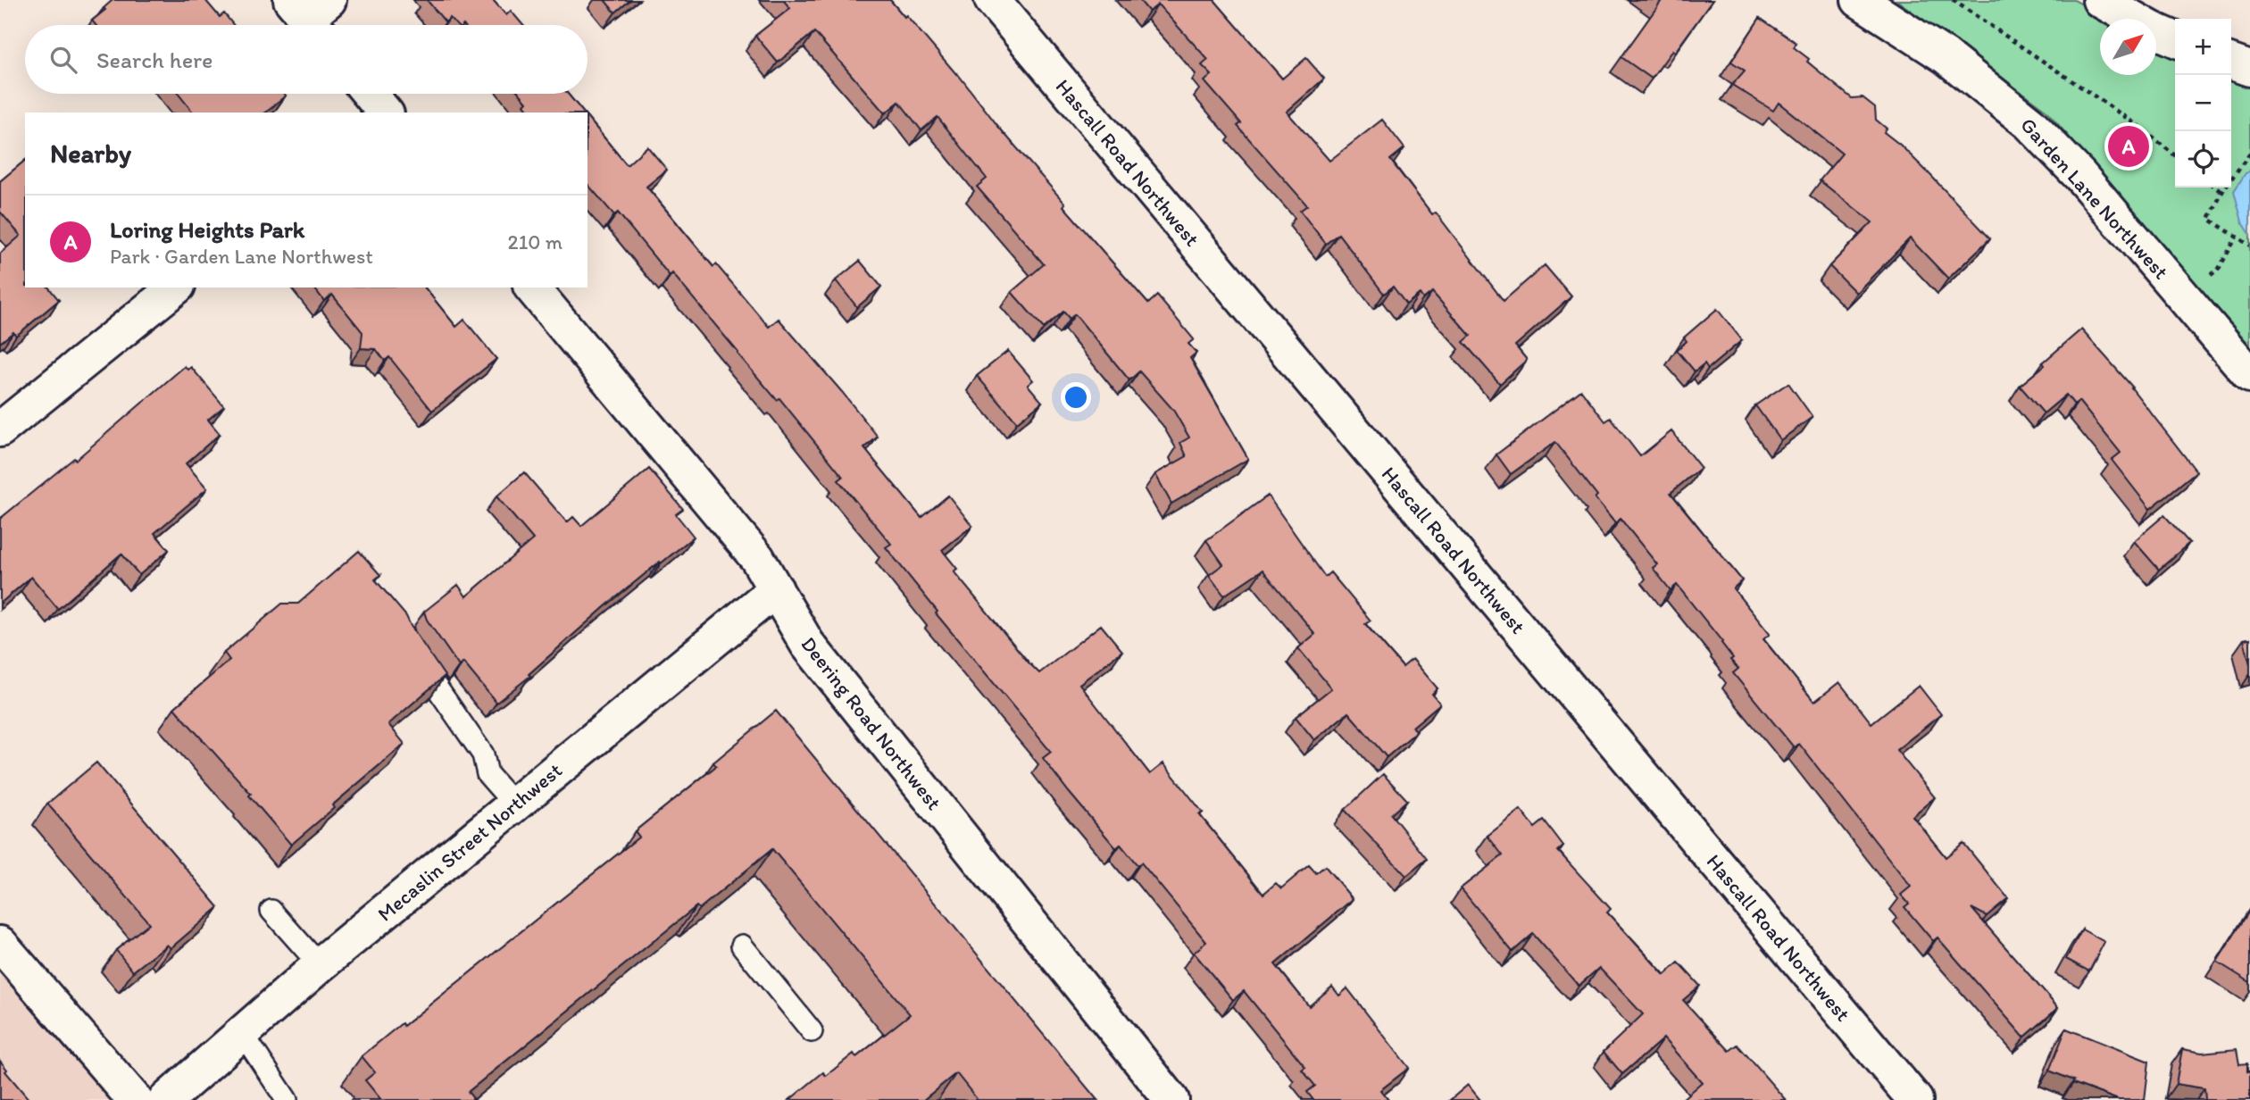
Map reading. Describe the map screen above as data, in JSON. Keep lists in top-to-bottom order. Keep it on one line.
{"streets":{"street":["Hascall Road Northwest","Garden Lane Northwest","Deering Road Northwest","Mecaslin Street Northwest"]},"crossings":[["Deering Road Northwest","Mecaslin Street Northwest"]],"north":"top right","page":{"map_buttons":["+","−"],"search":"Search here","heading":"Nearby","pins":"A","list":[{"mark":"A","name":"Loring Heights Park","note":"Park · Garden Lane Northwest","value":"210 m"}]}}
